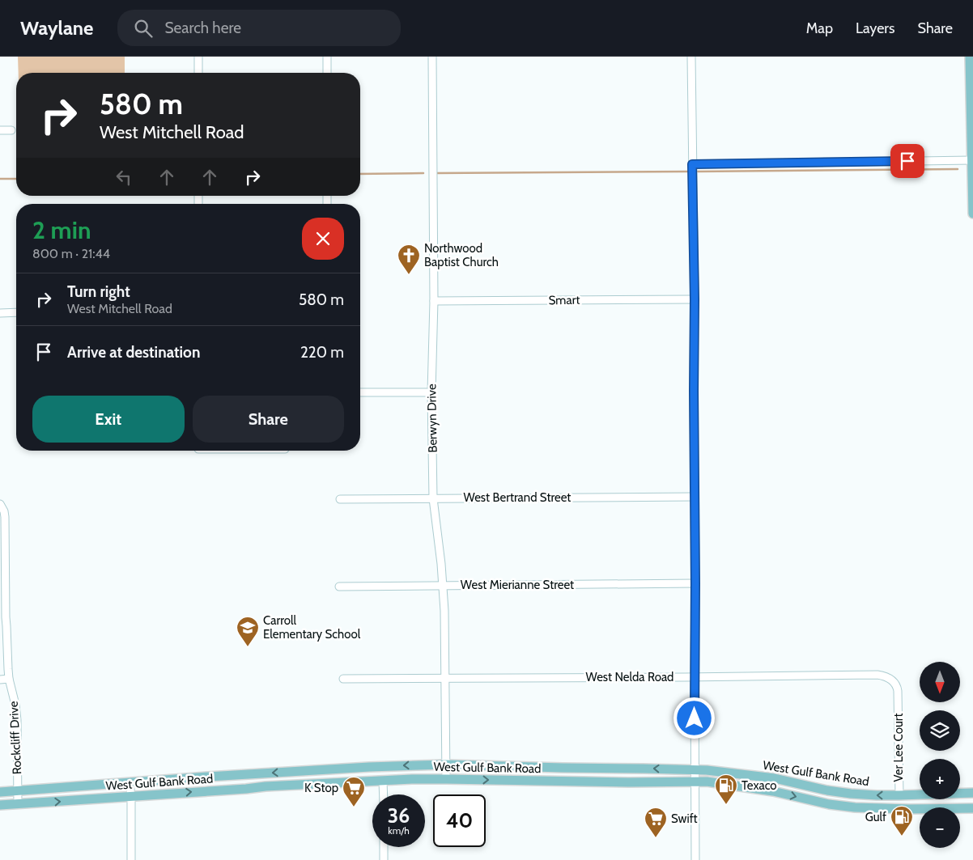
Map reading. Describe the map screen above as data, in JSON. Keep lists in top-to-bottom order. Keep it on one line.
{"streets":{"main road":["West Gulf Bank Road"],"street":["Smart","Berwyn Drive","West Bertrand Street","West Mierianne Street","West Nelda Road","Rockcliff Drive","Ver Lee Court"]},"crossings":[["Smart","Berwyn Drive"],["Berwyn Drive","West Bertrand Street"],["Berwyn Drive","West Mierianne Street"],["Berwyn Drive","West Nelda Road"],["Berwyn Drive","West Gulf Bank Road"],["West Nelda Road","Ver Lee Court"],["Rockcliff Drive","West Gulf Bank Road"],["Ver Lee Court","West Gulf Bank Road"]],"places":{"church":["Northwood Baptist Church"],"school or university":["Carroll Elementary School"],"fuel station":["Texaco","Gulf"],"supermarket":["K Stop","Swift"]},"north":"bottom","page":{"header":"Waylane","search":"Search here","nav":["Map","Layers","Share"],"turn":["580 m","West Mitchell Road"],"heading":["2 min","800 m · 21:44"],"list":[{"name":"Turn right","note":"West Mitchell Road","value":"580 m"},{"name":"Arrive at destination","value":"220 m"}],"buttons":["Exit","Share"],"map_buttons":["+","−"],"speed":"36 km/h","limit":"40"}}
